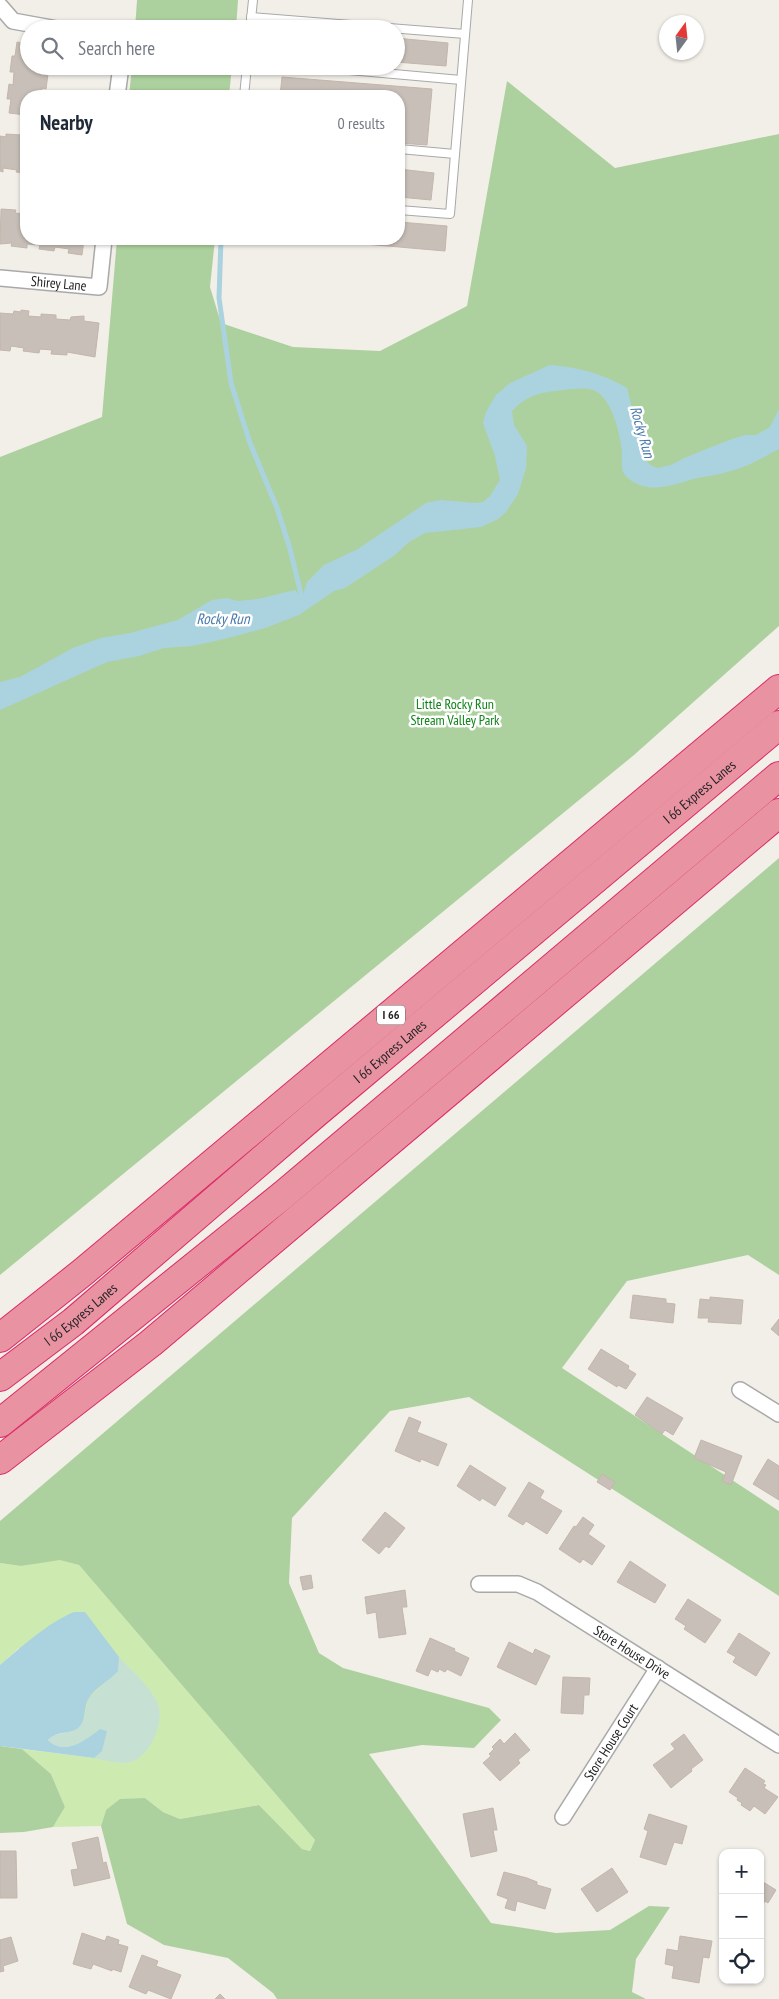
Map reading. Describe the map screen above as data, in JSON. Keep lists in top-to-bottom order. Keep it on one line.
{"streets":{"highway":["I 66 Express Lanes","I 66"],"street":["Shirey Lane","Store House Drive","Store House Court"]},"crossings":[["Store House Drive","Store House Court"]],"water":["Rocky Run"],"parks":["Little Rocky Run Stream Valley Park"],"north":"top","page":{"search":"Search here","heading":["Nearby","0 results"],"map_buttons":["+","−"]}}
